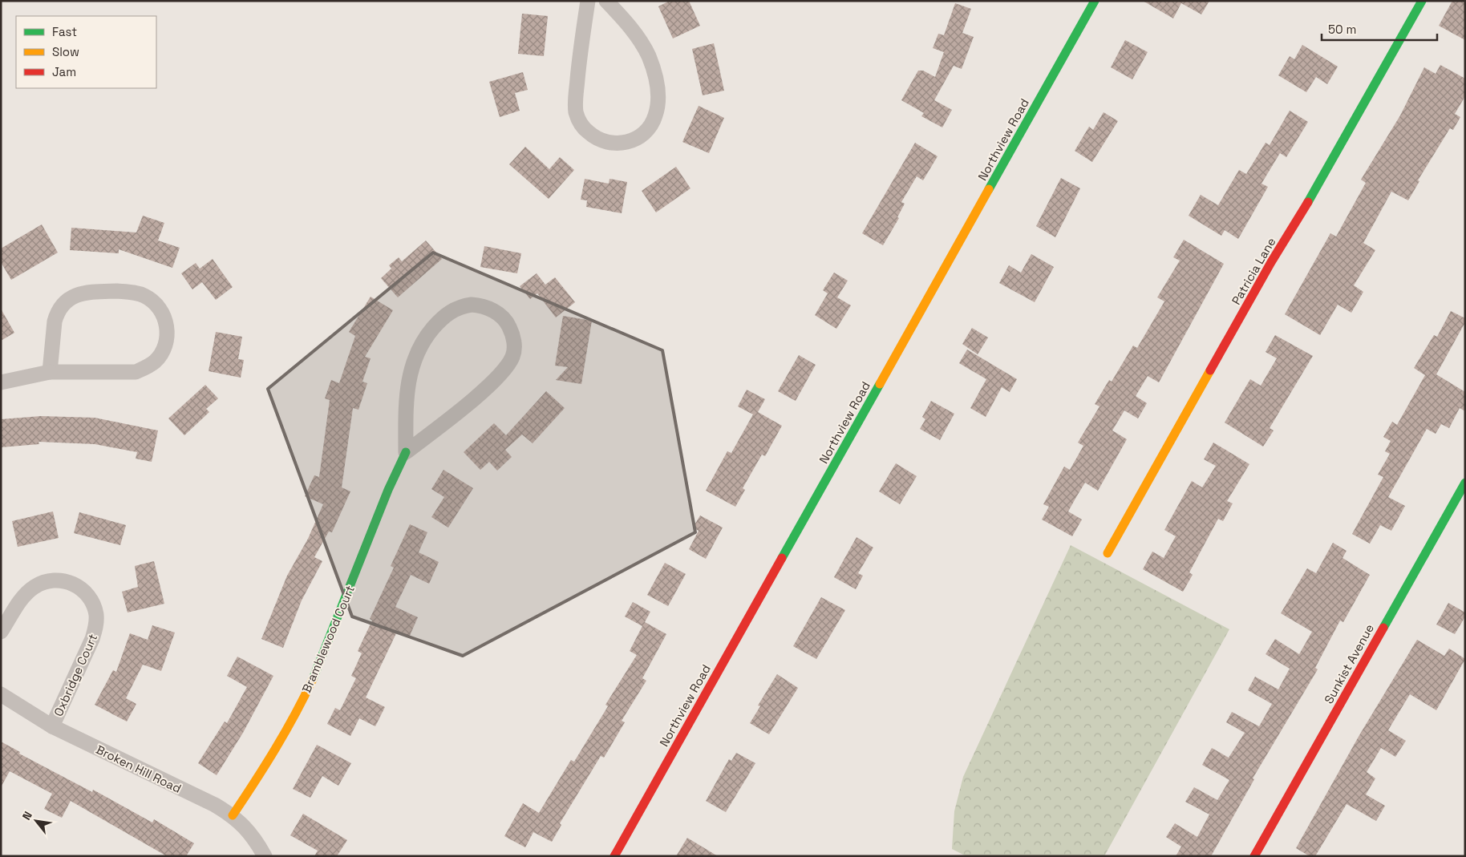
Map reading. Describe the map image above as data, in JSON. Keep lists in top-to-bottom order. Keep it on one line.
{"streets":{"street":["Northview Road","Patricia Lane","Bramblewood Court","Sunkist Avenue","Oxbridge Court","Broken Hill Road"]},"crossings":[["Bramblewood Court","Broken Hill Road"],["Oxbridge Court","Broken Hill Road"]],"legend":["Fast","Slow","Jam"],"scale_bar":"50 m","north":"top left"}
